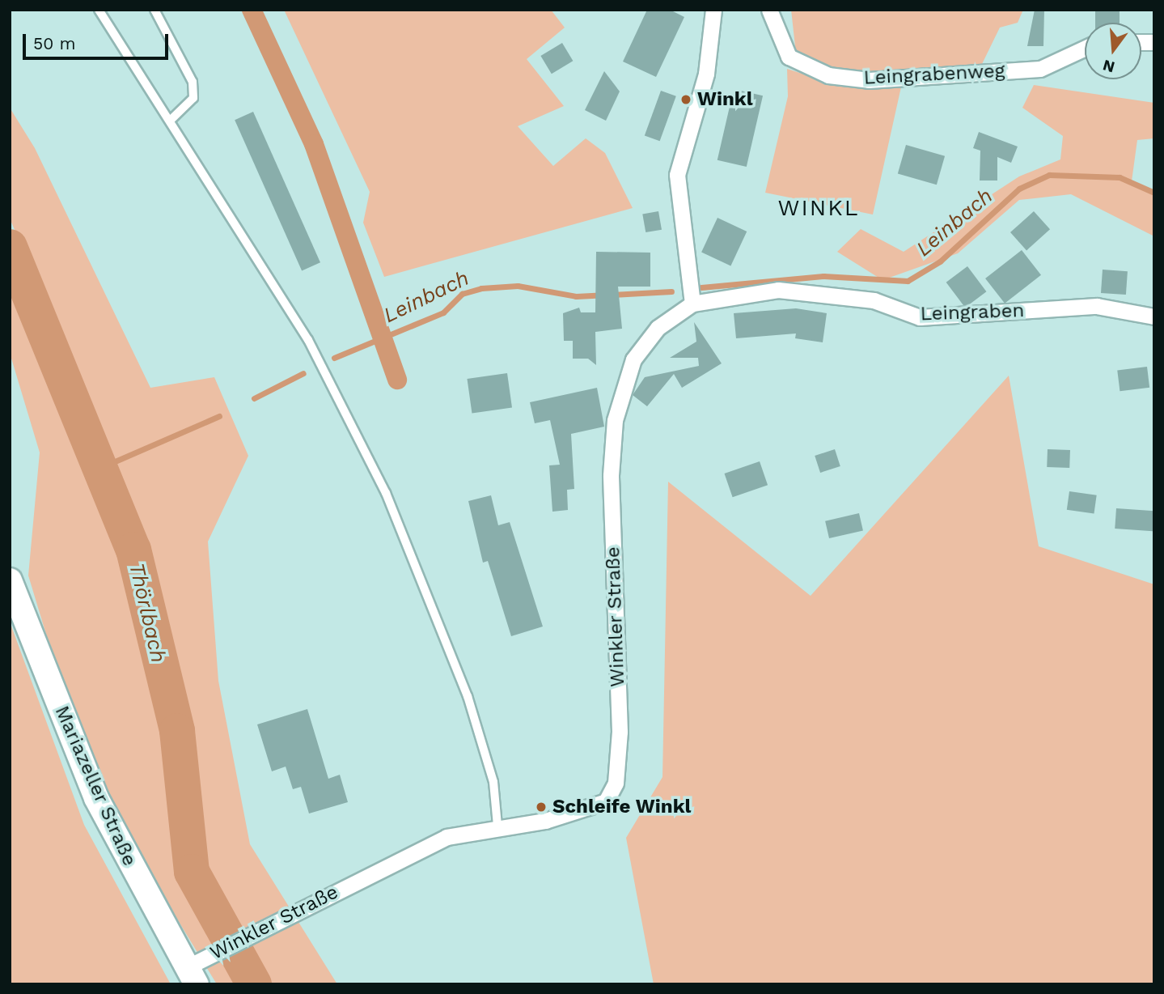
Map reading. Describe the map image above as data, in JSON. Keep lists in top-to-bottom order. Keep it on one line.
{"streets":{"main road":["Mariazeller Straße"],"street":["Leingrabenweg","Leingraben","Winkler Straße"]},"crossings":[["Leingraben","Winkler Straße"],["Winkler Straße","Mariazeller Straße"]],"districts":["WINKL"],"water":["Leinbach","Thörlbach"],"places":["Winkl","Schleife Winkl"],"scale_bar":"50 m","north":"bottom"}
